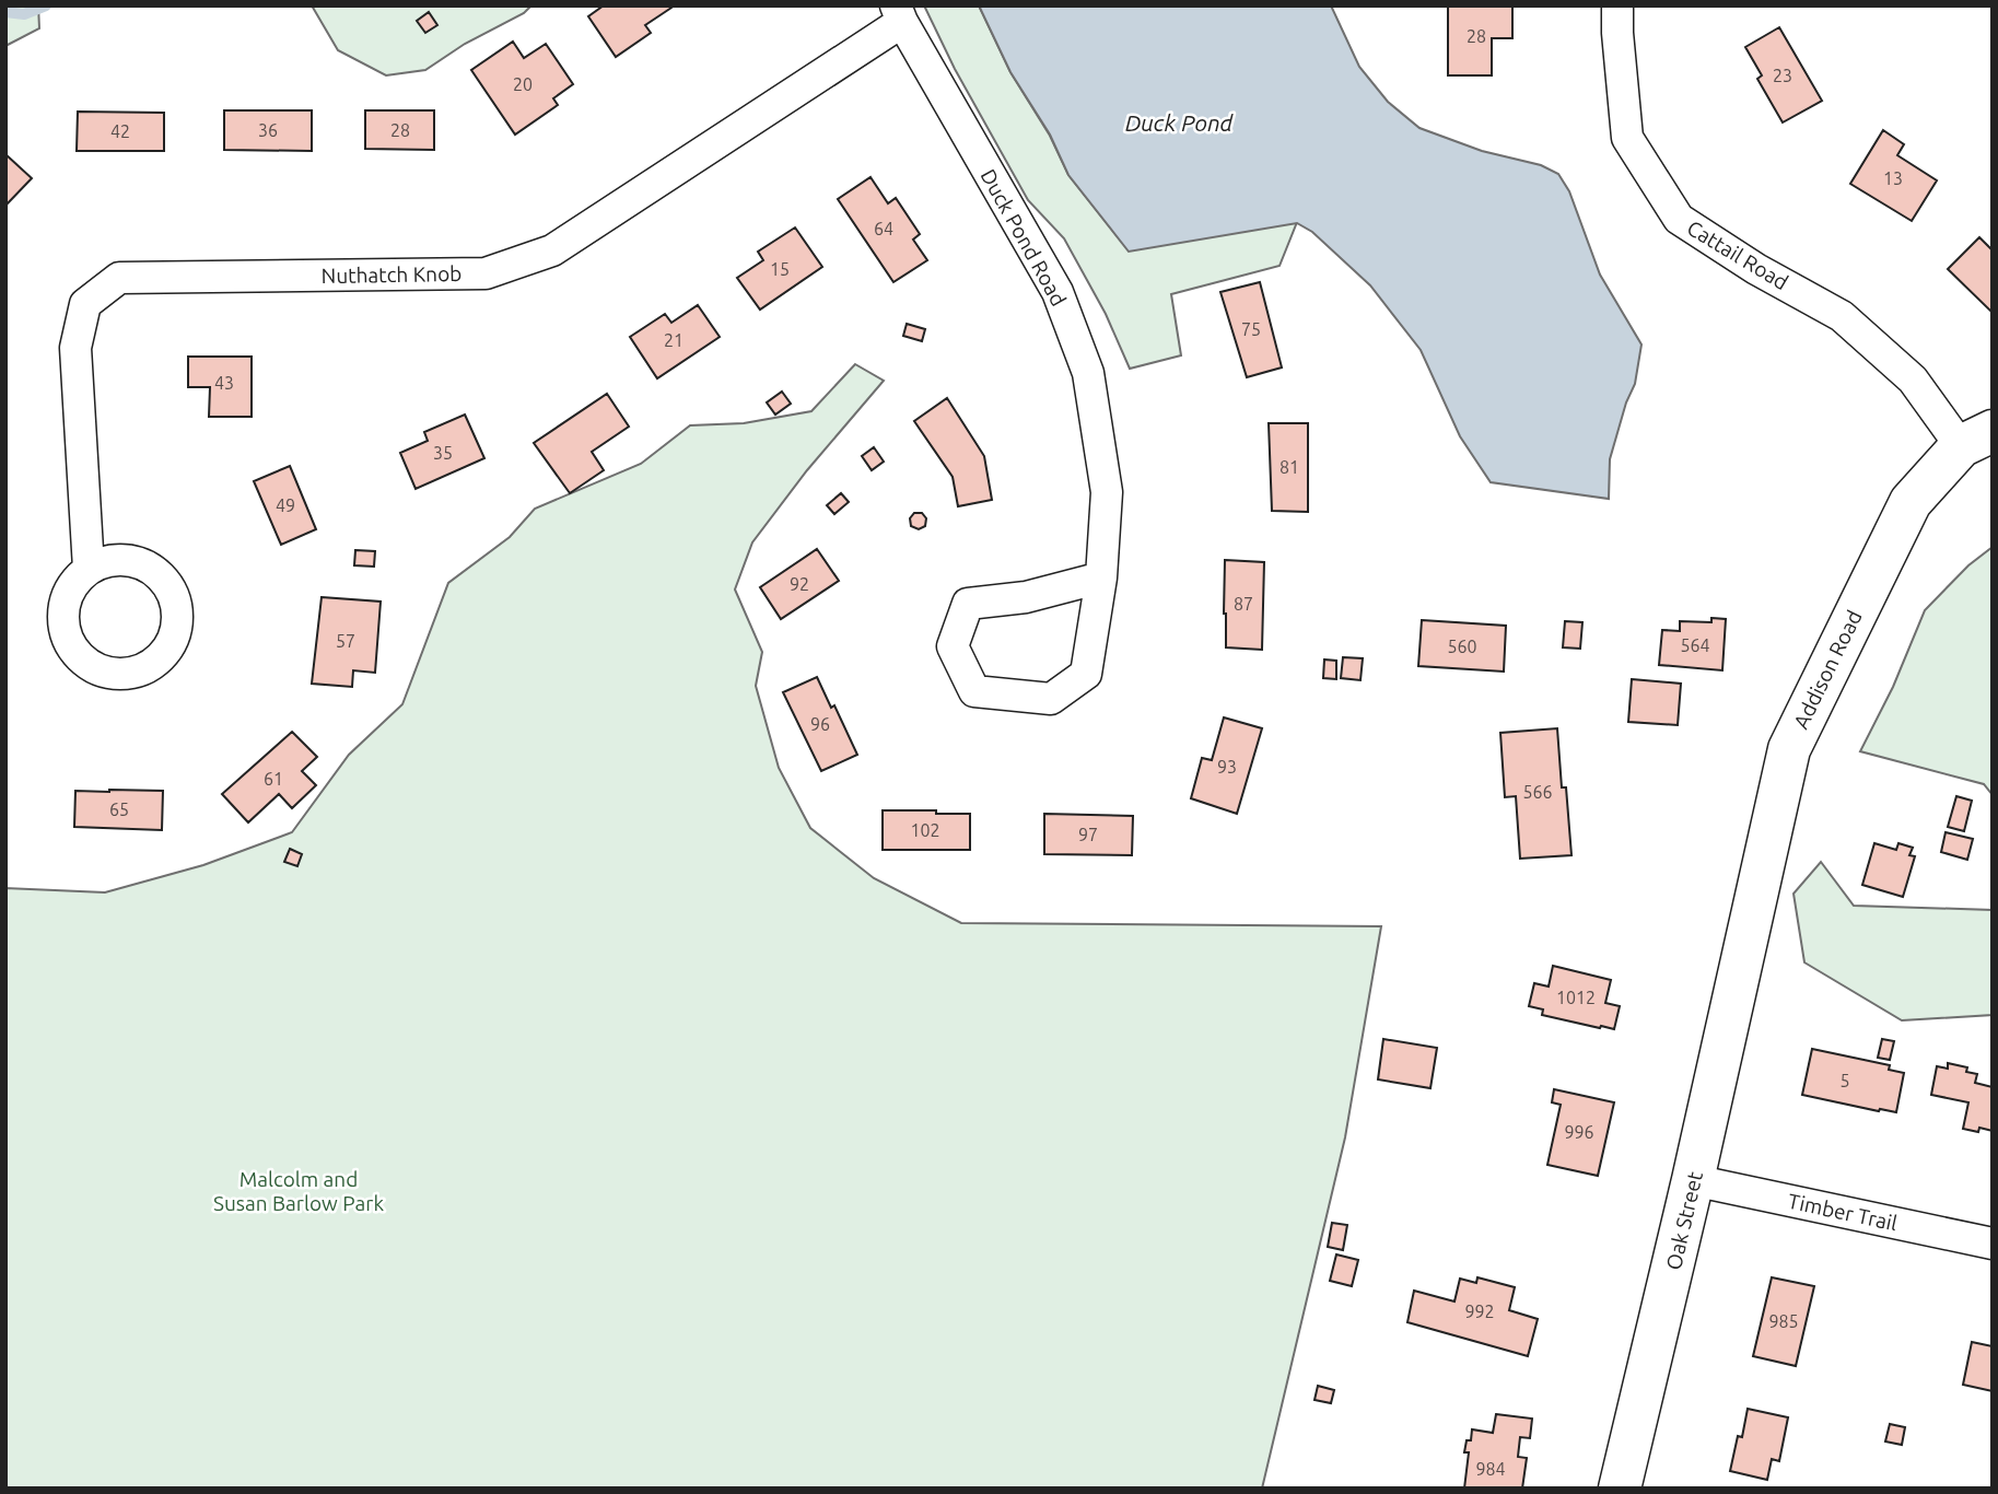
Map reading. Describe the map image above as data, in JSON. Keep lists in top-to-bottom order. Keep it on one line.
{"streets":{"main road":["Addison Road","Oak Street"],"street":["Duck Pond Road","Cattail Road","Nuthatch Knob","Timber Trail"]},"crossings":[["Duck Pond Road","Nuthatch Knob"],["Cattail Road","Addison Road"],["Addison Road","Oak Street"],["Timber Trail","Oak Street"]],"water":["Duck Pond"],"parks":["Malcolm and Susan Barlow Park"],"house_numbers":["28","23","20","36","28","42","13","64","15","75","21","43","35","81","49","92","87","57","564","560","96","93","61","566","65","102","97","1012","5","996","992","985","984"]}
